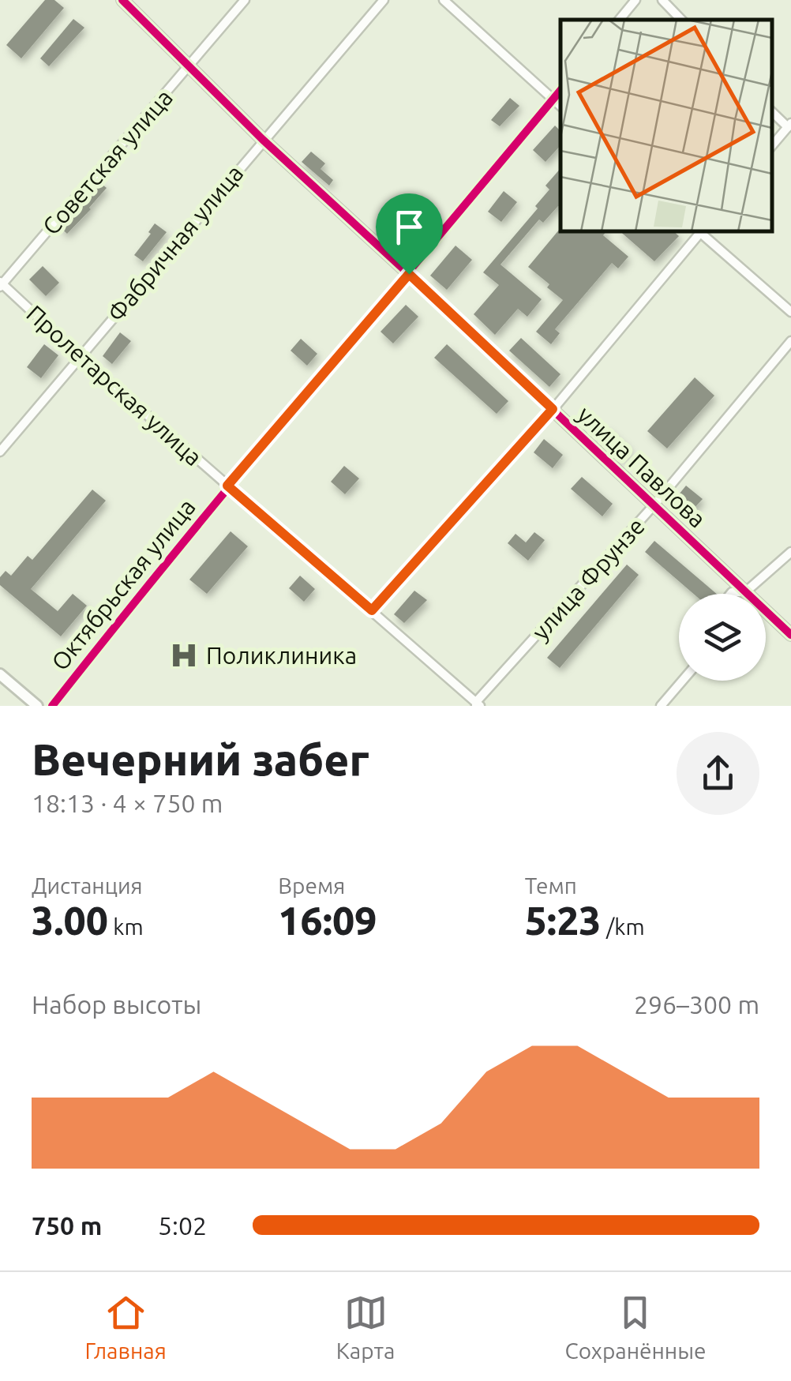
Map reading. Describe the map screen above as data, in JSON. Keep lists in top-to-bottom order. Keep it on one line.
{"streets":{"street":["Советская улица","Фабричная улица","Пролетарская улица","улица Павлова","улица Фрунзе","Октябрьская улица"]},"crossings":[["Советская улица","Пролетарская улица"],["Советская улица","улица Павлова"],["Фабричная улица","Пролетарская улица"],["Фабричная улица","улица Павлова"],["Пролетарская улица","улица Фрунзе"],["Пролетарская улица","Октябрьская улица"],["улица Павлова","улица Фрунзе"],["улица Павлова","Октябрьская улица"]],"places":{"hospital":["Поликлиника"]},"page":{"heading":["Вечерний забег","18:13 · 4 × 750 m"],"stats":[["Дистанция","3.00 km"],["Время","16:09"],["Темп","5:23 /km"]],"chart":["Набор высоты","296–300 m"],"list":[{"name":"750 m","note":"5:02"}],"tabs":["Главная","Карта","Сохранённые"]}}
